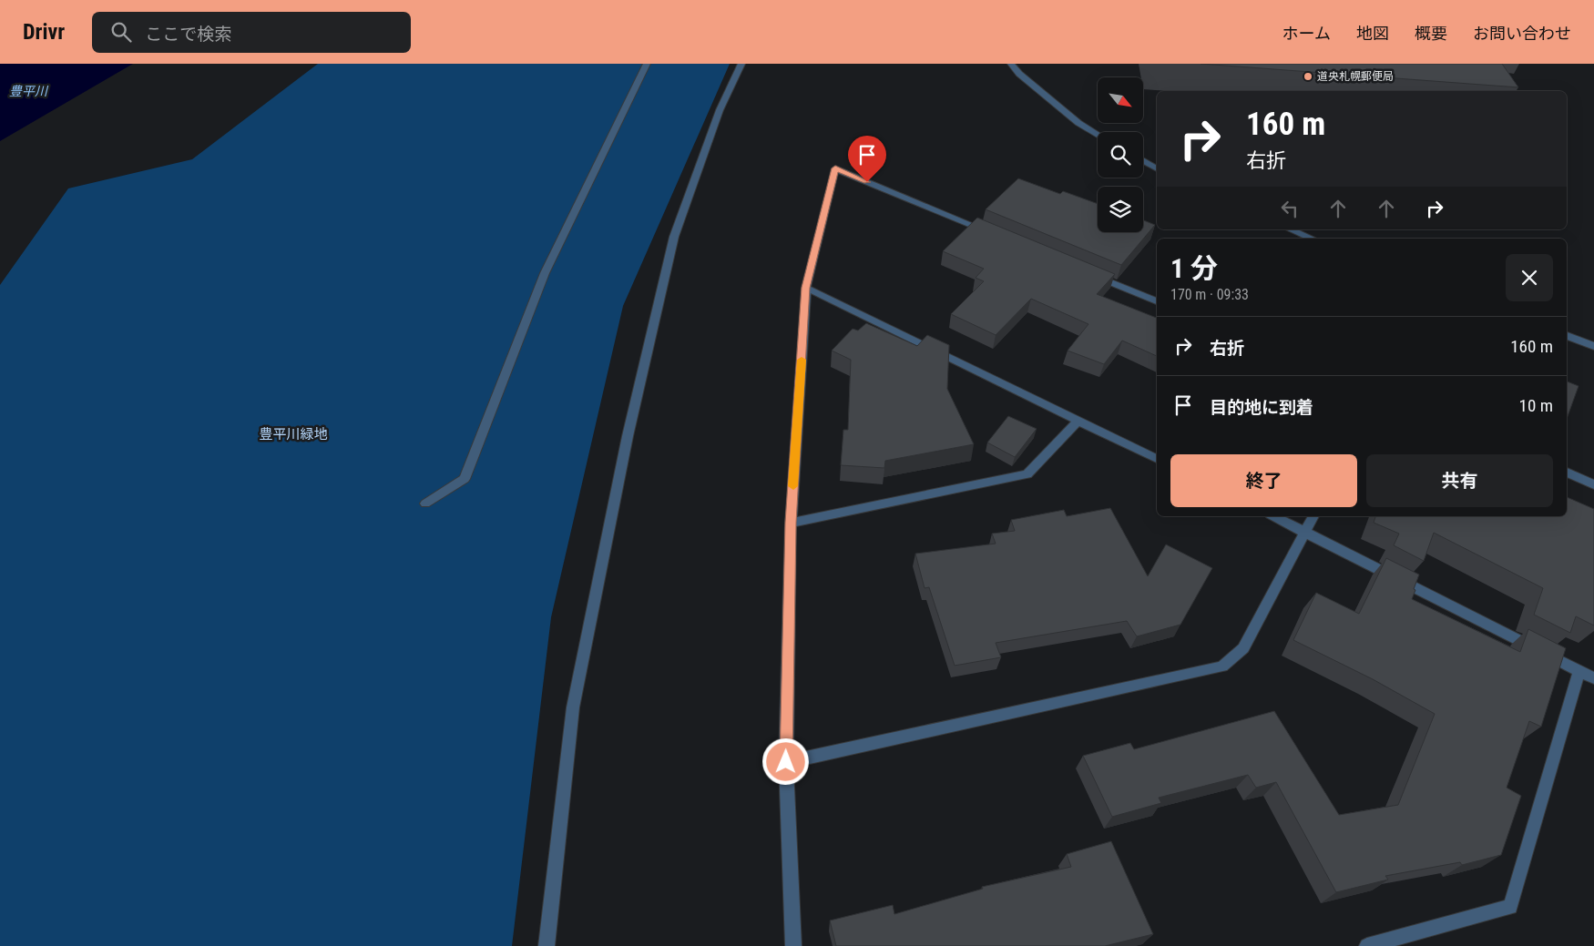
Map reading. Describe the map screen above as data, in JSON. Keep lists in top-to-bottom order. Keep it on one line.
{"water":["豊平川"],"parks":["豊平川緑地"],"places":["道央札幌郵便局"],"north":"bottom right","page":{"header":"Drivr","search":"ここで検索","nav":["ホーム","地図","概要","お問い合わせ"],"turn":["160 m","右折"],"heading":["1 分","170 m · 09:33"],"list":[{"name":"右折","value":"160 m"},{"name":"目的地に到着","value":"10 m"}],"buttons":["終了","共有"]}}
